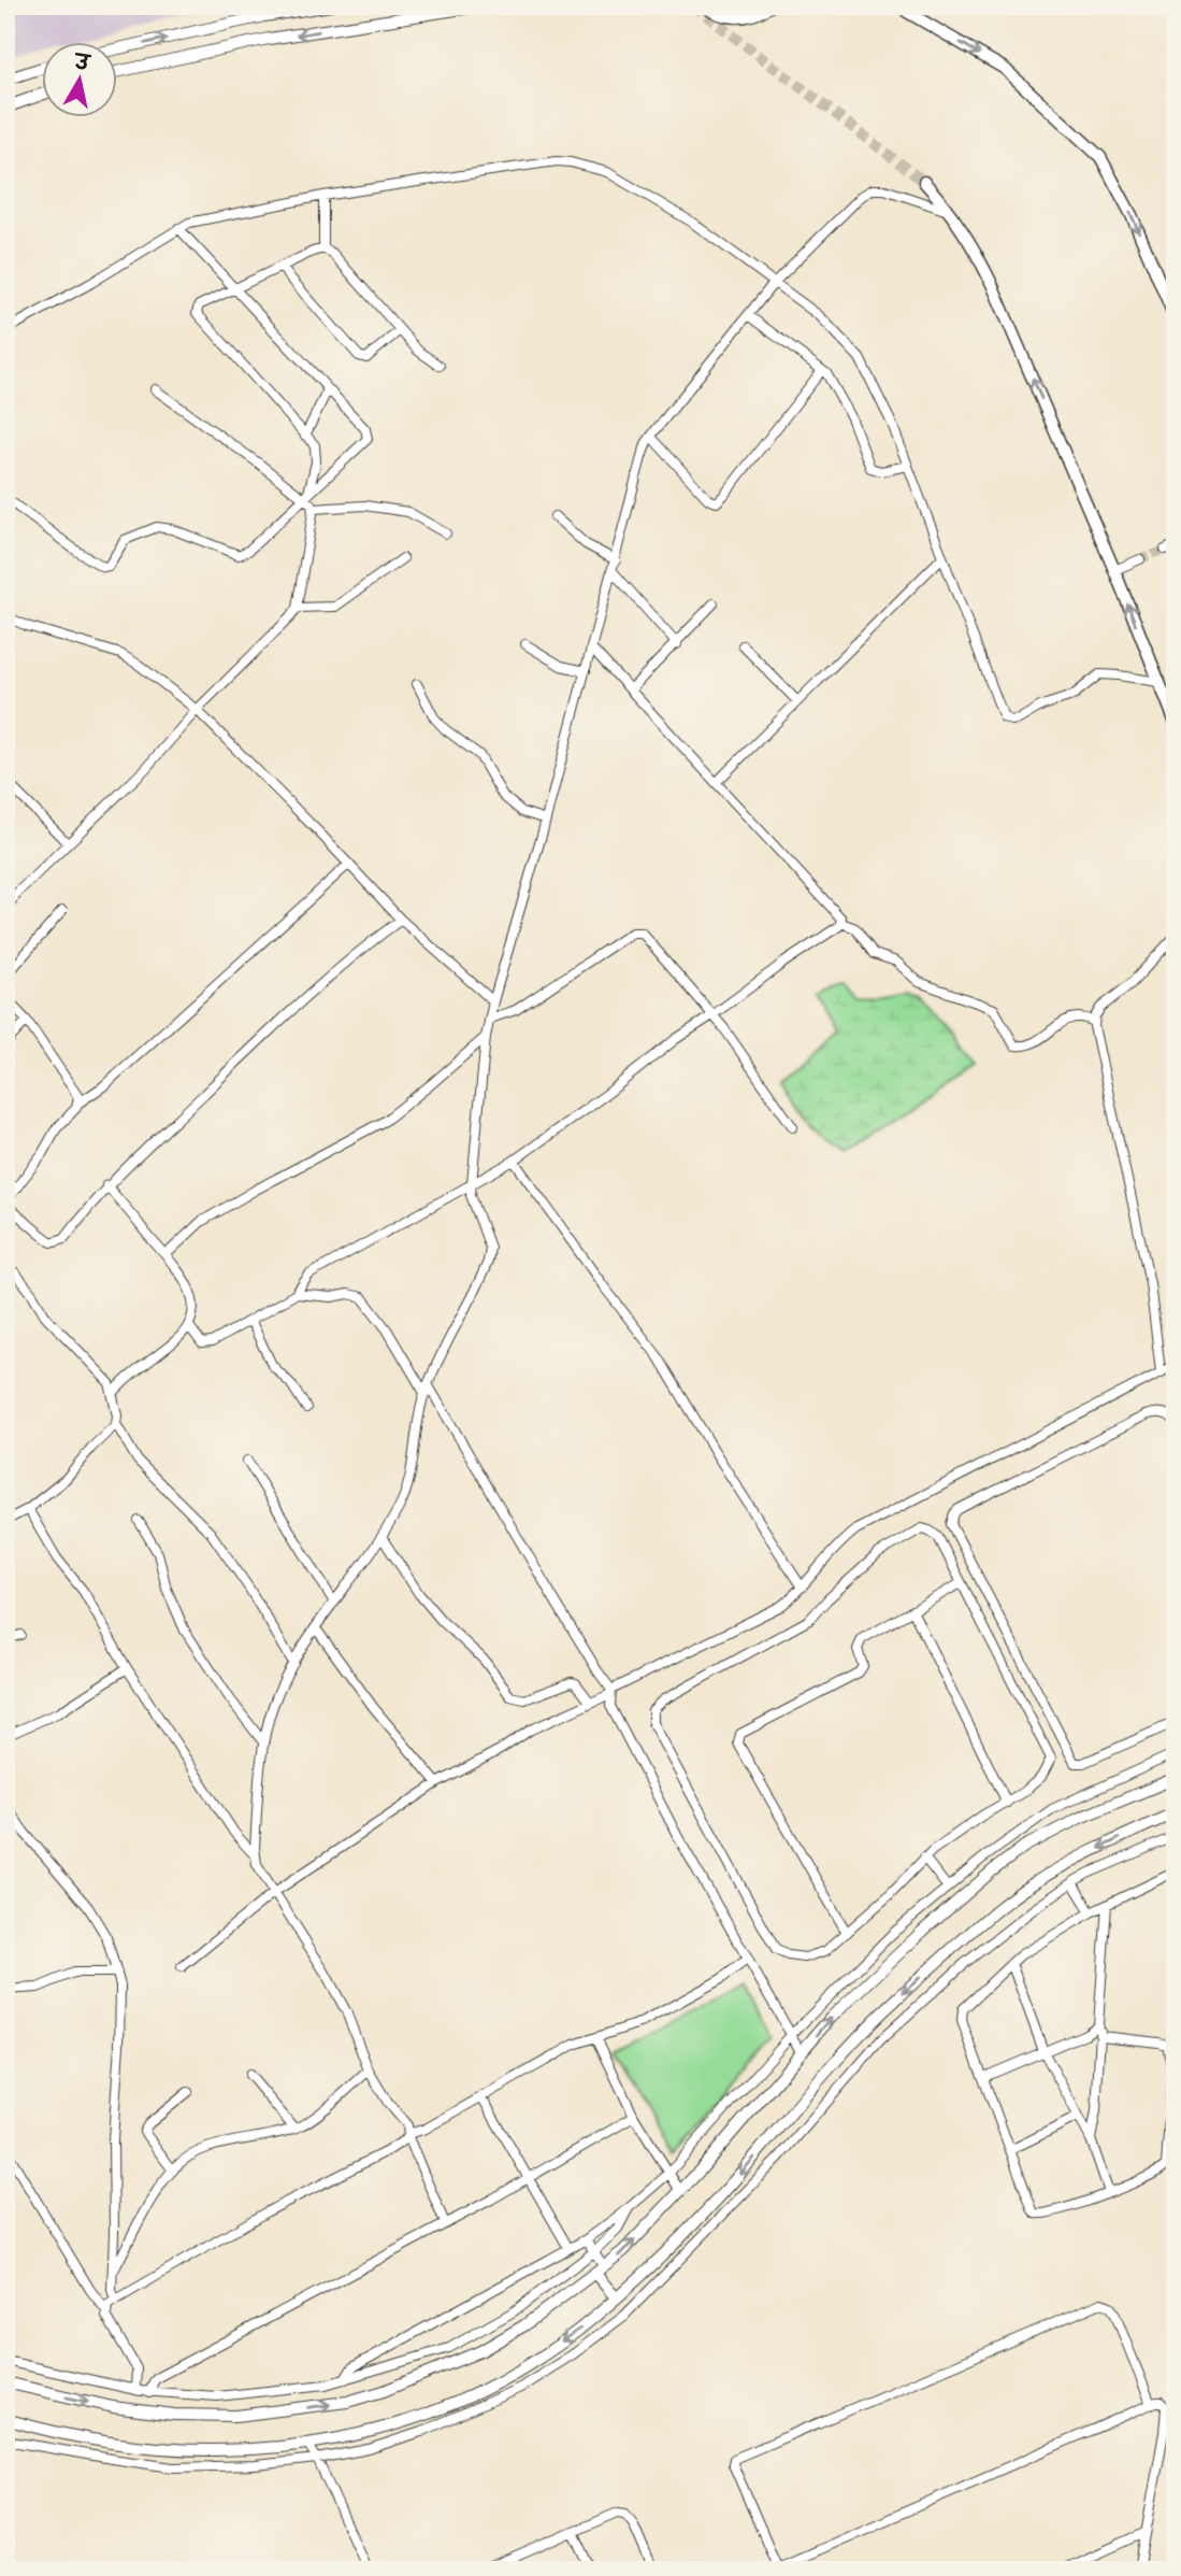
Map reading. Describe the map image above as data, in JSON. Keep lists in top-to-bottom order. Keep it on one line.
{"north":"top"}
